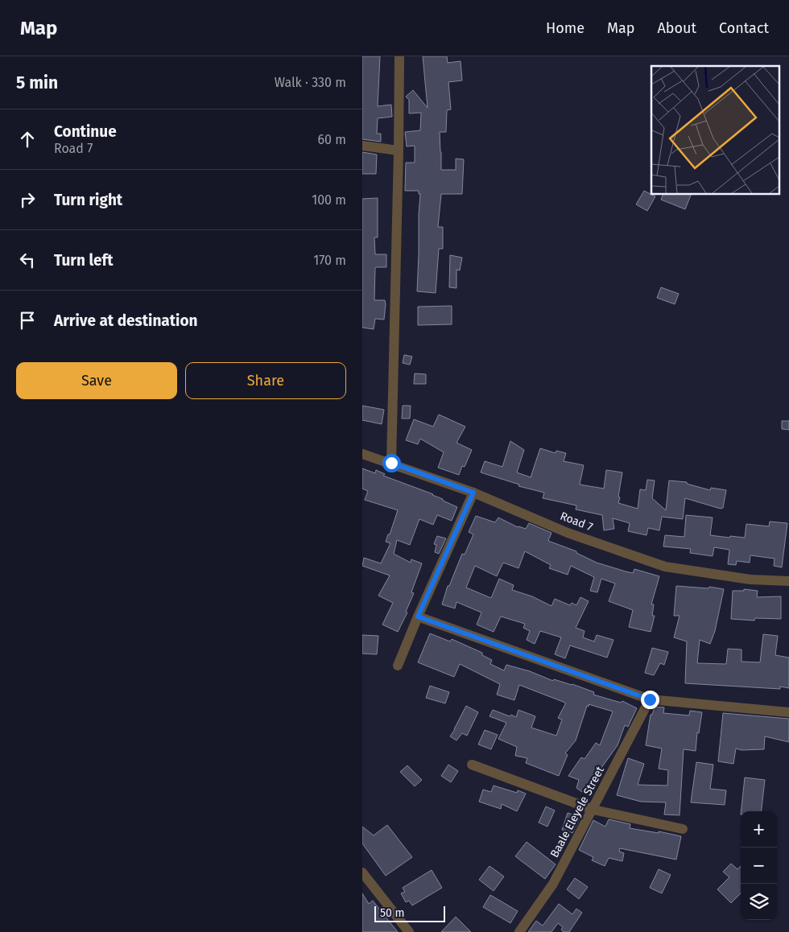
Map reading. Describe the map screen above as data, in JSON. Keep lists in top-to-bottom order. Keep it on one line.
{"streets":{"street":["Road 7","Baale Eleyele Street"]},"scale_bar":"50 m","page":{"header":"Map","nav":["Home","Map","About","Contact"],"heading":["5 min","Walk · 330 m"],"list":[["Continue","Road 7","60 m"],["Turn right","100 m"],["Turn left","170 m"],"Arrive at destination"],"buttons":["Save","Share"],"map_buttons":["+","−"],"scale":"50 m"}}
